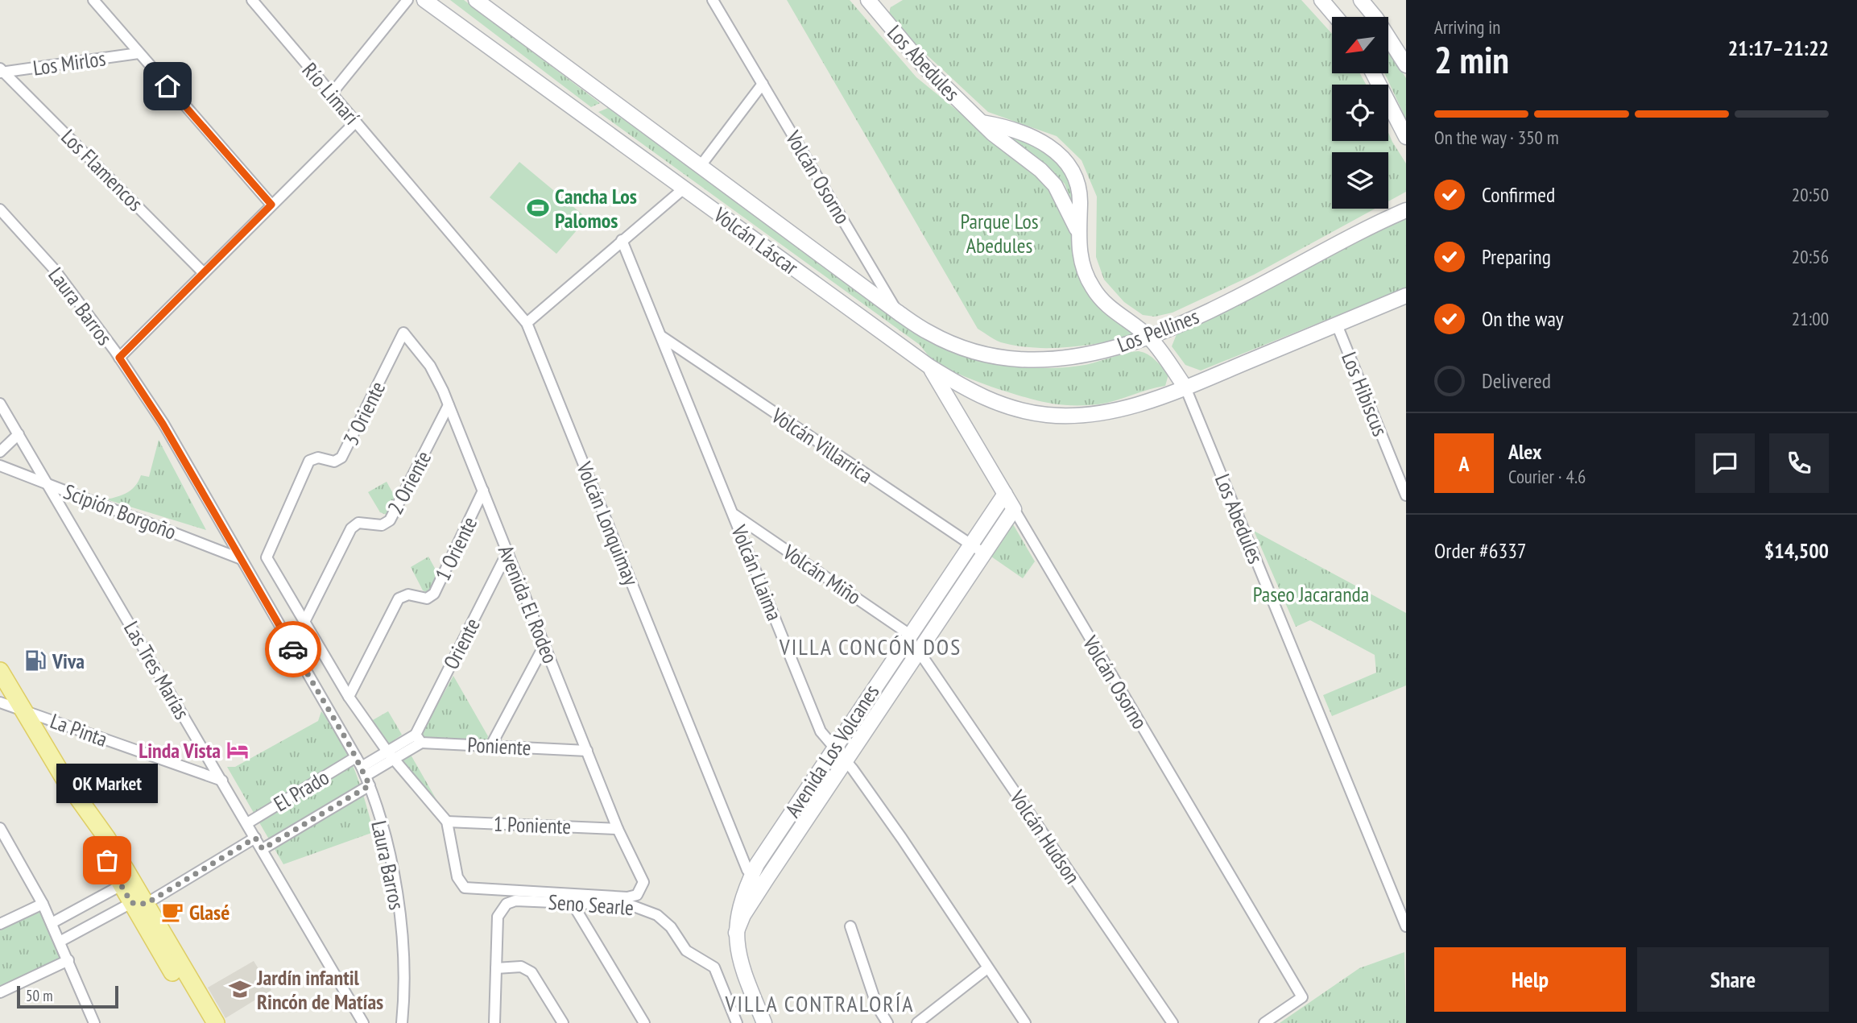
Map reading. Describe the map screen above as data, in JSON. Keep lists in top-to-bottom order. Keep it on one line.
{"streets":{"street":["Los Mirlos","Los Abedules","Río Limarí","Los Flamencos","Volcán Osorno","Volcán Láscar","Laura Barros","Los Pellines","Los Hibiscus","3 Oriente","Volcán Villarrica","2 Oriente","Scipión Borgoño","Volcán Lonquimay","1 Oriente","Volcán Llaima","Volcán Miño","Avenida El Rodeo","Oriente","Las Tres Marías","La Pinta","Poniente","Avenida Los Volcanes","El Prado","1 Poniente","Volcán Hudson","Seno Searle"]},"crossings":[["Los Mirlos","Los Flamencos"],["Los Abedules","Los Pellines"],["Río Limarí","Volcán Lonquimay"],["Volcán Osorno","Volcán Láscar"],["Volcán Osorno","Los Pellines"],["Volcán Osorno","Avenida Los Volcanes"],["Volcán Láscar","Los Pellines"],["Laura Barros","Scipión Borgoño"],["Laura Barros","El Prado"],["3 Oriente","2 Oriente"],["3 Oriente","Avenida El Rodeo"],["Volcán Villarrica","Volcán Llaima"],["Volcán Villarrica","Avenida Los Volcanes"],["2 Oriente","Avenida El Rodeo"],["Scipión Borgoño","Las Tres Marías"],["Volcán Lonquimay","Avenida Los Volcanes"],["1 Oriente","Avenida El Rodeo"],["Volcán Llaima","Volcán Miño"],["Volcán Llaima","Avenida Los Volcanes"],["Volcán Miño","Avenida Los Volcanes"],["Avenida El Rodeo","Oriente"],["Avenida El Rodeo","Poniente"],["Avenida El Rodeo","1 Poniente"],["Oriente","Poniente"],["Oriente","El Prado"],["Las Tres Marías","La Pinta"],["Las Tres Marías","El Prado"],["Poniente","El Prado"],["Avenida Los Volcanes","Volcán Hudson"]],"districts":["VILLA CONCÓN DOS","VILLA CONTRALORÍA"],"parks":["Parque Los Abedules","Paseo Jacaranda"],"places":{"sports":["Cancha Los Palomos"],"fuel station":["Viva"],"hotel":["Linda Vista"],"other":["OK Market"],"cafe":["Glasé"],"school or university":["Jardín infantil Rincón de Matías"]},"scale_bar":"50 m","north":"bottom left","page":{"heading":["2 min","Arriving in","21:17–21:22"],"panel":["Alex","Courier · 4.6","Order #6337","$14,500"],"bar":"On the way · 350 m","list":[["Confirmed","20:50"],["Preparing","20:56"],["On the way","21:00"],"Delivered"],"round":"A","bubble":"OK Market","buttons":["Help","Share"],"scale":"50 m"}}
